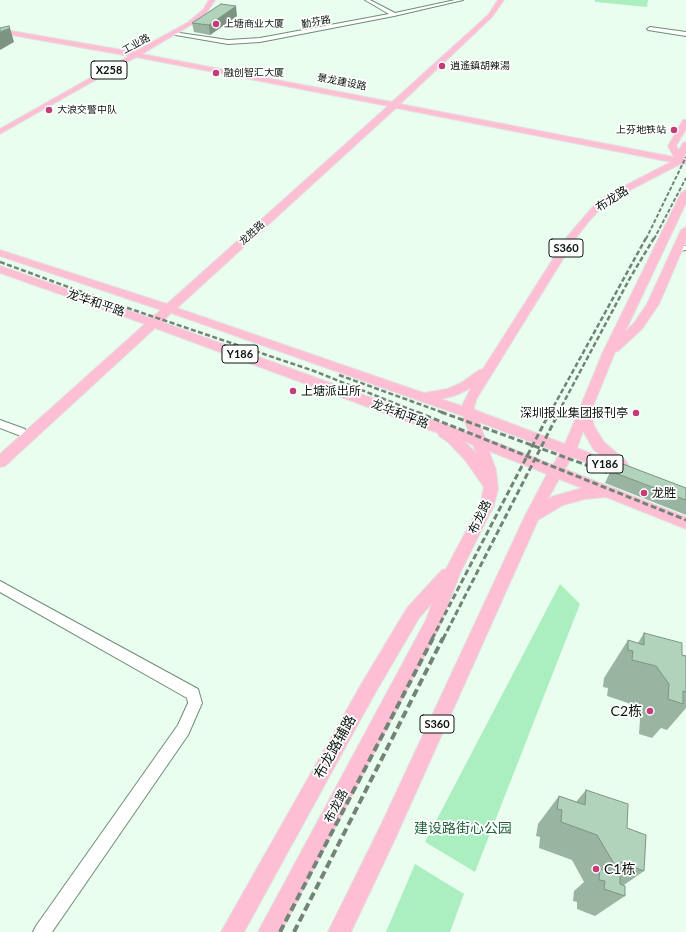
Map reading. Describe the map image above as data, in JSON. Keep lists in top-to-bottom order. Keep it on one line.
{"streets":{"main road":["工业路","X258","景龙建设路","布龙路","龙胜路","S360","龙华和平路","Y186","布龙路辅路"],"street":["勤芬路"]},"crossings":[["勤芬路","工业路"],["工业路","景龙建设路"],["景龙建设路","布龙路"],["景龙建设路","龙胜路"],["布龙路","龙华和平路"],["布龙路","布龙路辅路"],["龙胜路","龙华和平路"],["S360","龙华和平路"]],"parks":["建设路街心公园"],"places":["上塘商业大厦","逍遙鎮胡辣湯","融创智汇大厦","大浪交警中队","上芬地铁站","上塘派出所","深圳报业集团报刊亭","龙胜","C2栋","C1栋"]}
